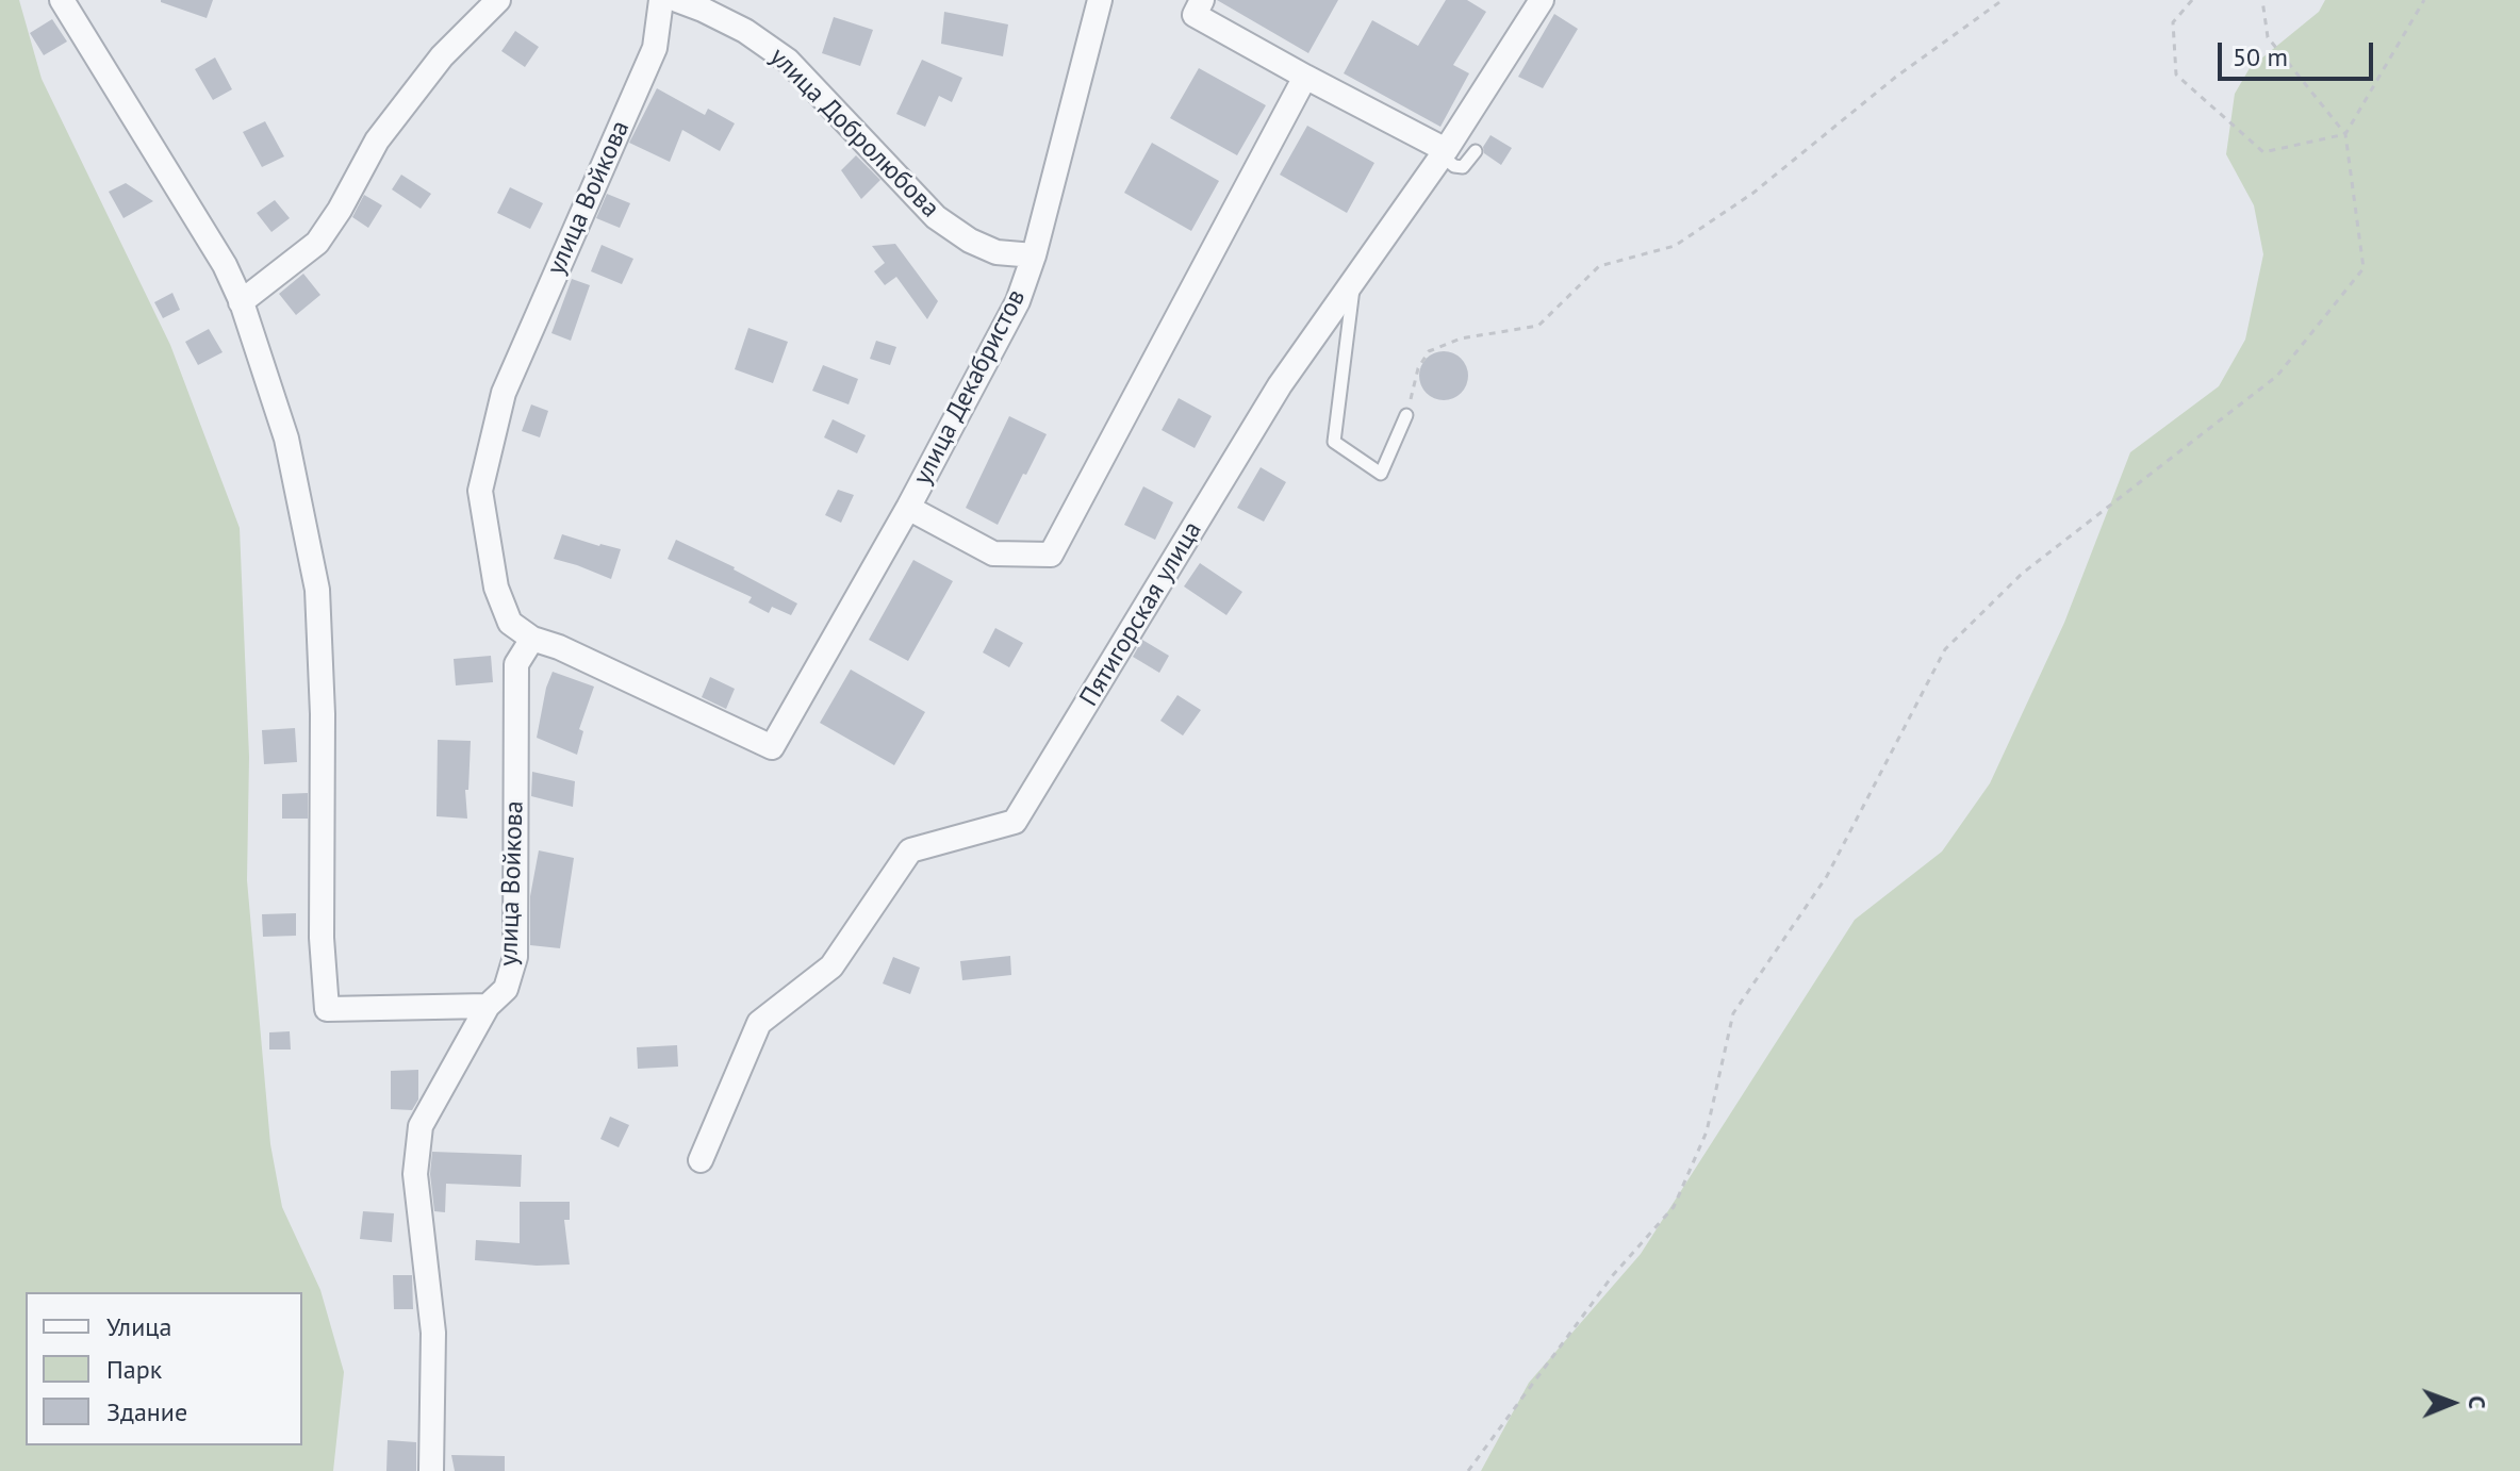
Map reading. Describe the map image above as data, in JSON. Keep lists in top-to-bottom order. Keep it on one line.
{"streets":{"street":["улица Добролюбова","улица Войкова","улица Декабристов","Пятигорская улица"]},"crossings":[["улица Добролюбова","улица Декабристов"],["улица Войкова","улица Декабристов"]],"legend":["Улица","Парк","Здание"],"scale_bar":"50 m","north":"right"}
